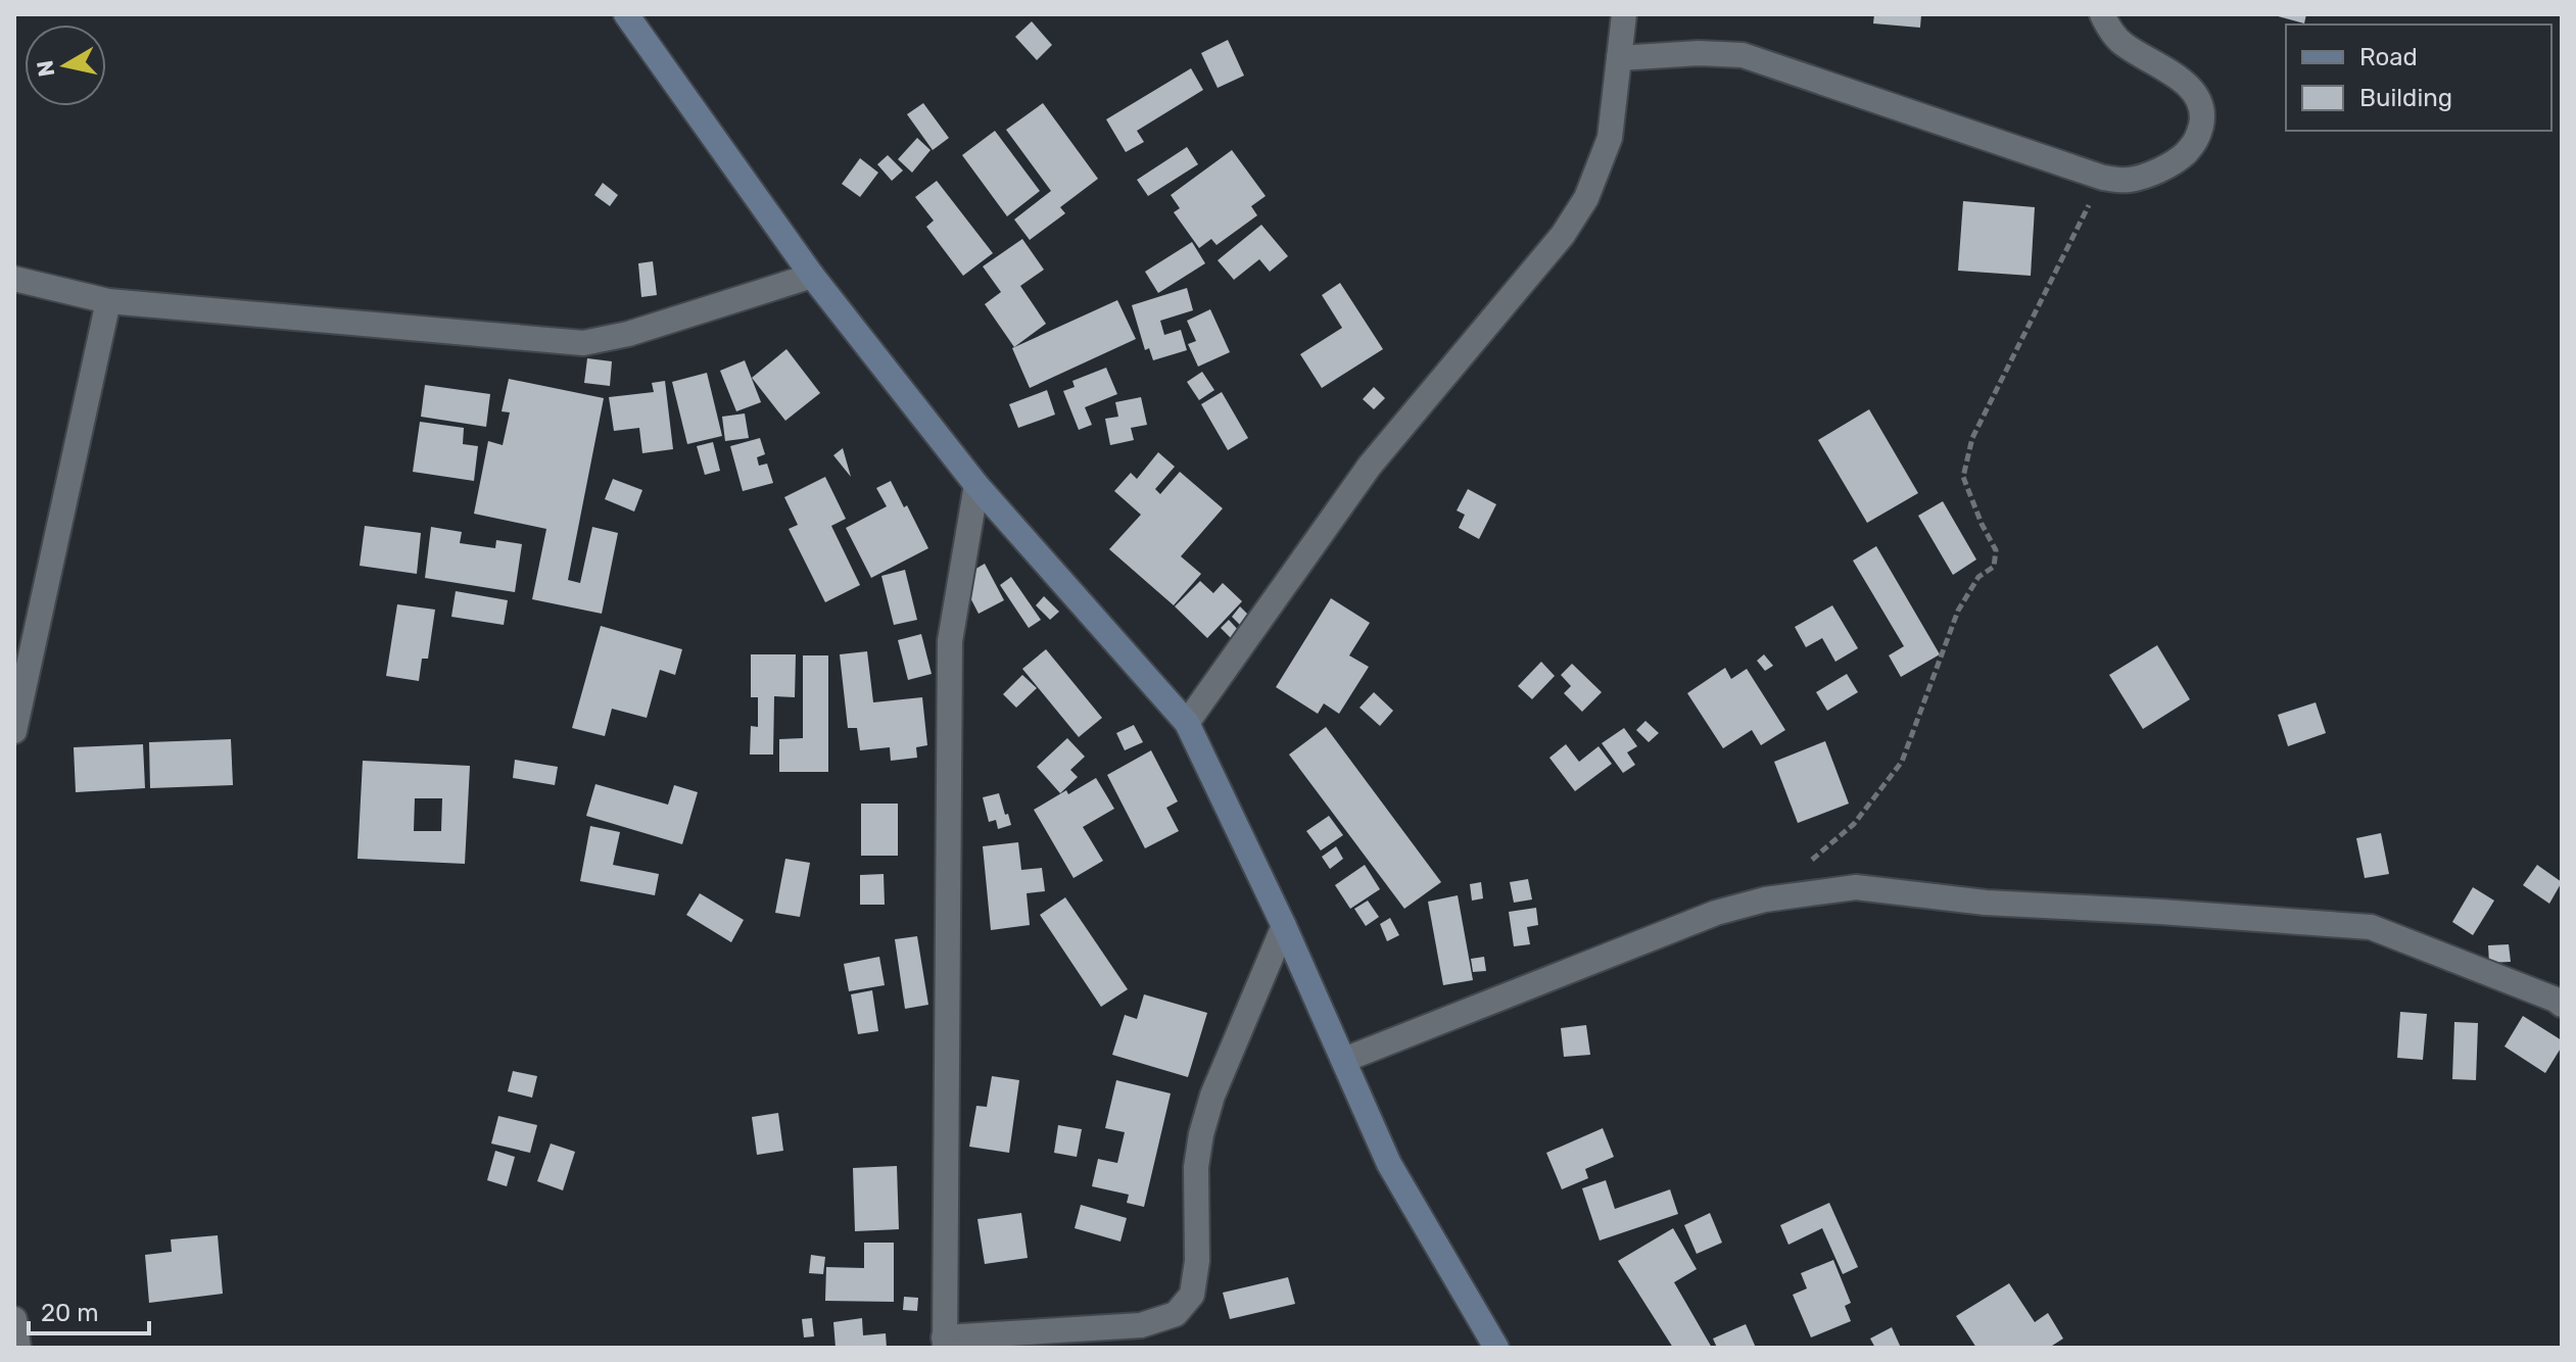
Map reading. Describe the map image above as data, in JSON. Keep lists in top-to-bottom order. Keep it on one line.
{"legend":["Road","Building"],"scale_bar":"20 m","north":"left"}
